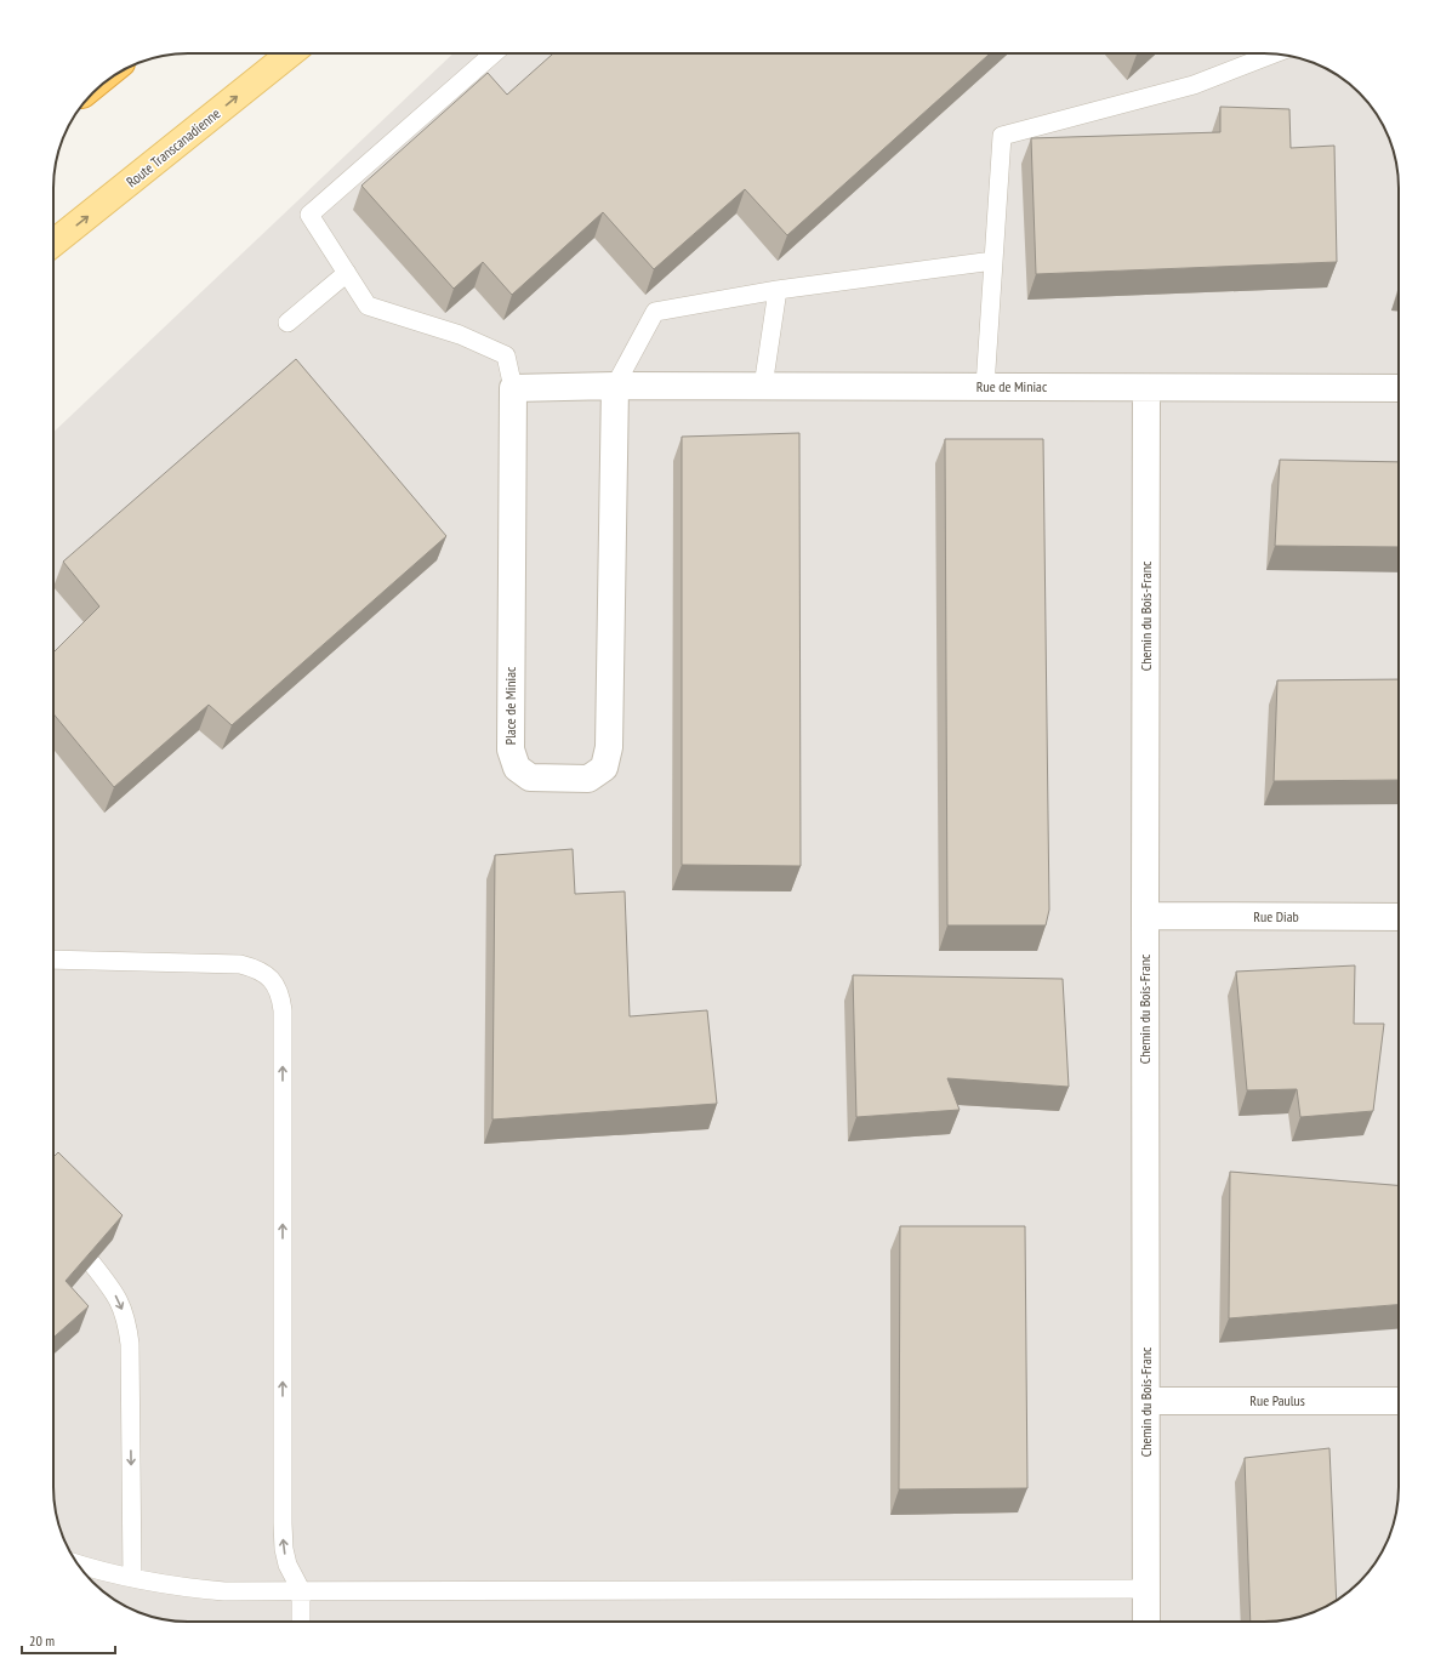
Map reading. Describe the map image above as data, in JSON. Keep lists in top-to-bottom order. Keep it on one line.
{"streets":{"main road":["Route Transcanadienne"],"street":["Rue de Miniac","Chemin du Bois-Franc","Place de Miniac","Rue Diab","Rue Paulus"]},"crossings":[["Rue de Miniac","Chemin du Bois-Franc"],["Rue de Miniac","Place de Miniac"],["Chemin du Bois-Franc","Rue Diab"],["Chemin du Bois-Franc","Rue Paulus"]],"one_way":["Route Transcanadienne"],"scale_bar":"20 m"}
